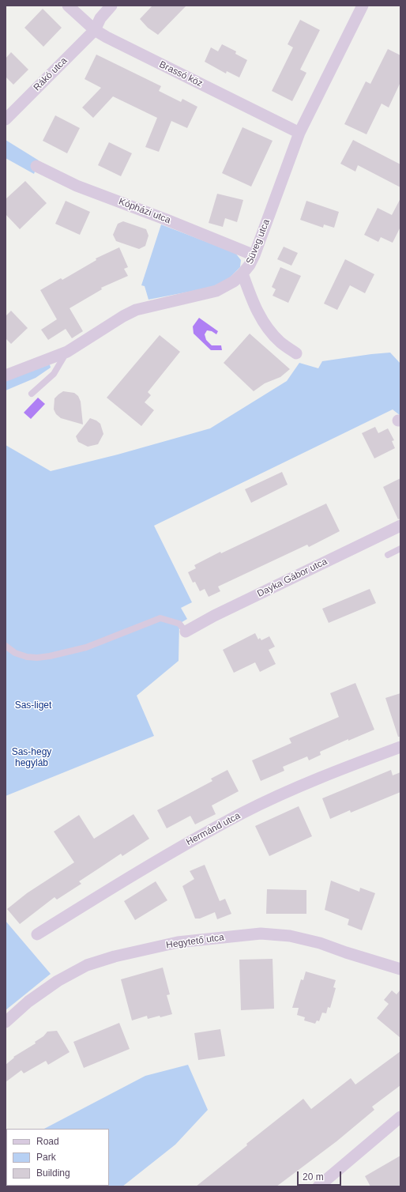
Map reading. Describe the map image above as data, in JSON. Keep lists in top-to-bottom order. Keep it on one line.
{"streets":{"street":["Rákó utca","Brassó köz","Kópházi utca","Süveg utca","Dayka Gábor utca","Hermánd utca","Hegytető utca"]},"crossings":[["Rákó utca","Brassó köz"],["Brassó köz","Süveg utca"],["Kópházi utca","Süveg utca"]],"parks":["Sas-liget","Sas-hegy hegyláb"],"legend":["Road","Park","Building"],"scale_bar":"20 m"}
